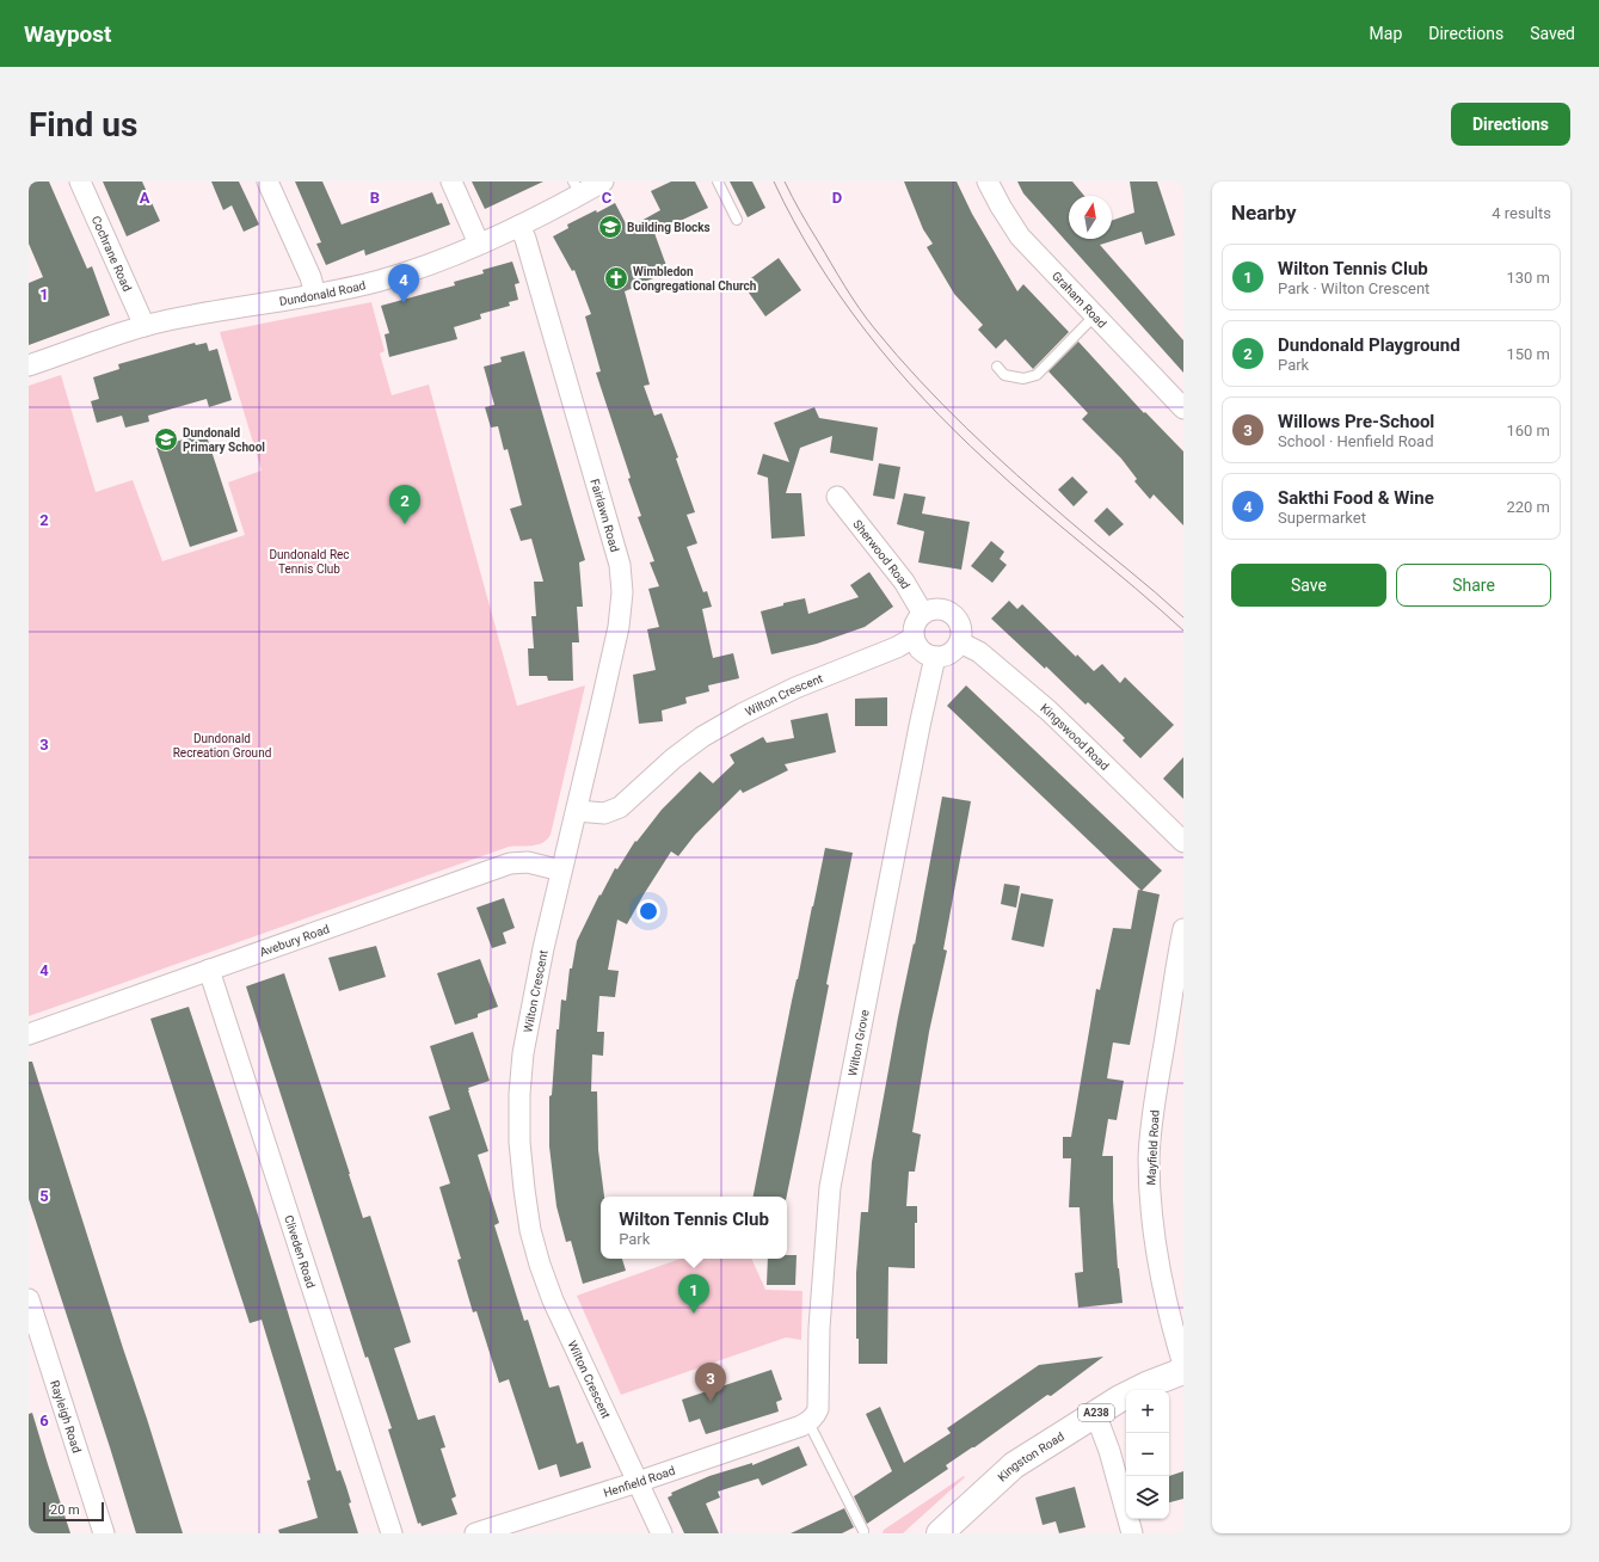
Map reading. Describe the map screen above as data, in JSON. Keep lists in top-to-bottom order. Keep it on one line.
{"streets":{"main road":["A238","Kingston Road"],"street":["Cochrane Road","Dundonald Road","Graham Road","Fairlawn Road","Sherwood Road","Wilton Crescent","Kingswood Road","Avebury Road","Wilton Grove","Mayfield Road","Cliveden Road","Rayleigh Road","Henfield Road"]},"crossings":[["Cochrane Road","Dundonald Road"],["Dundonald Road","Fairlawn Road"],["Fairlawn Road","Wilton Crescent"],["Sherwood Road","Wilton Crescent"],["Sherwood Road","Kingswood Road"],["Sherwood Road","Wilton Grove"],["Wilton Crescent","Kingswood Road"],["Wilton Crescent","Avebury Road"],["Wilton Crescent","Wilton Grove"],["Wilton Crescent","Henfield Road"],["Kingswood Road","Wilton Grove"],["Avebury Road","Cliveden Road"],["Wilton Grove","Henfield Road"]],"parks":["Dundonald Rec Tennis Club","Dundonald Recreation Ground"],"places":{"school or university":["Building Blocks","Dundonald Primary School"],"church":["Wimbledon Congregational Church"]},"scale_bar":"20 m","north":"top","page":{"header":"Waypost","nav":["Map","Directions","Saved"],"buttons":["Directions",["Save","Share"]],"title":"Find us","heading":["Nearby","4 results"],"list":[{"mark":"1","name":"Wilton Tennis Club","note":"Park · Wilton Crescent","value":"130 m"},{"mark":"2","name":"Dundonald Playground","note":"Park","value":"150 m"},{"mark":"3","name":"Willows Pre-School","note":"School · Henfield Road","value":"160 m"},{"mark":"4","name":"Sakthi Food & Wine","note":"Supermarket","value":"220 m"}],"pins":["4","2","1","3"],"popup":["Wilton Tennis Club","Park"],"map_buttons":["+","−"],"scale":"20 m"},"grid":{"columns":["A","B","C","D"],"rows":["1","2","3","4","5","6"]}}
